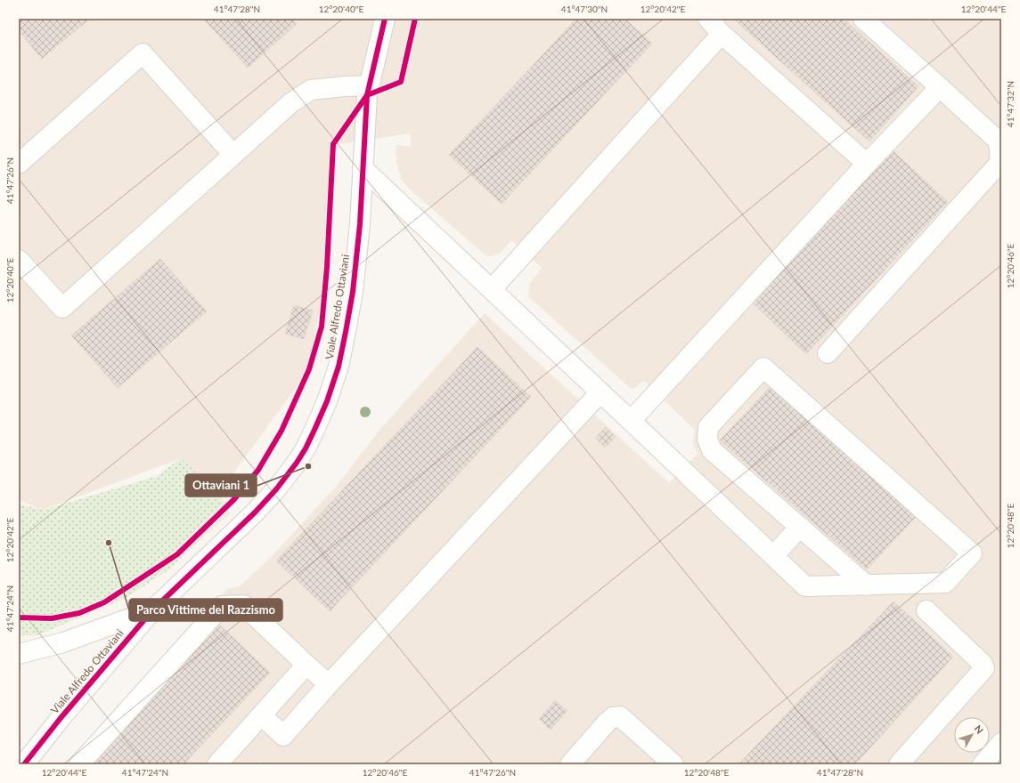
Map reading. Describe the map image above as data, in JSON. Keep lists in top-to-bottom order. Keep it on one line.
{"streets":{"street":["Viale Alfredo Ottaviani"]},"places":["Ottaviani 1","Parco Vittime del Razzismo"],"north":"top right","coordinates":["41°47'28\"N","12°20'40\"E","41°47'30\"N","12°20'42\"E","12°20'44\"E","41°47'32\"N","41°47'26\"N","12°20'46\"E","12°20'48\"E","41°47'24\"N"]}
